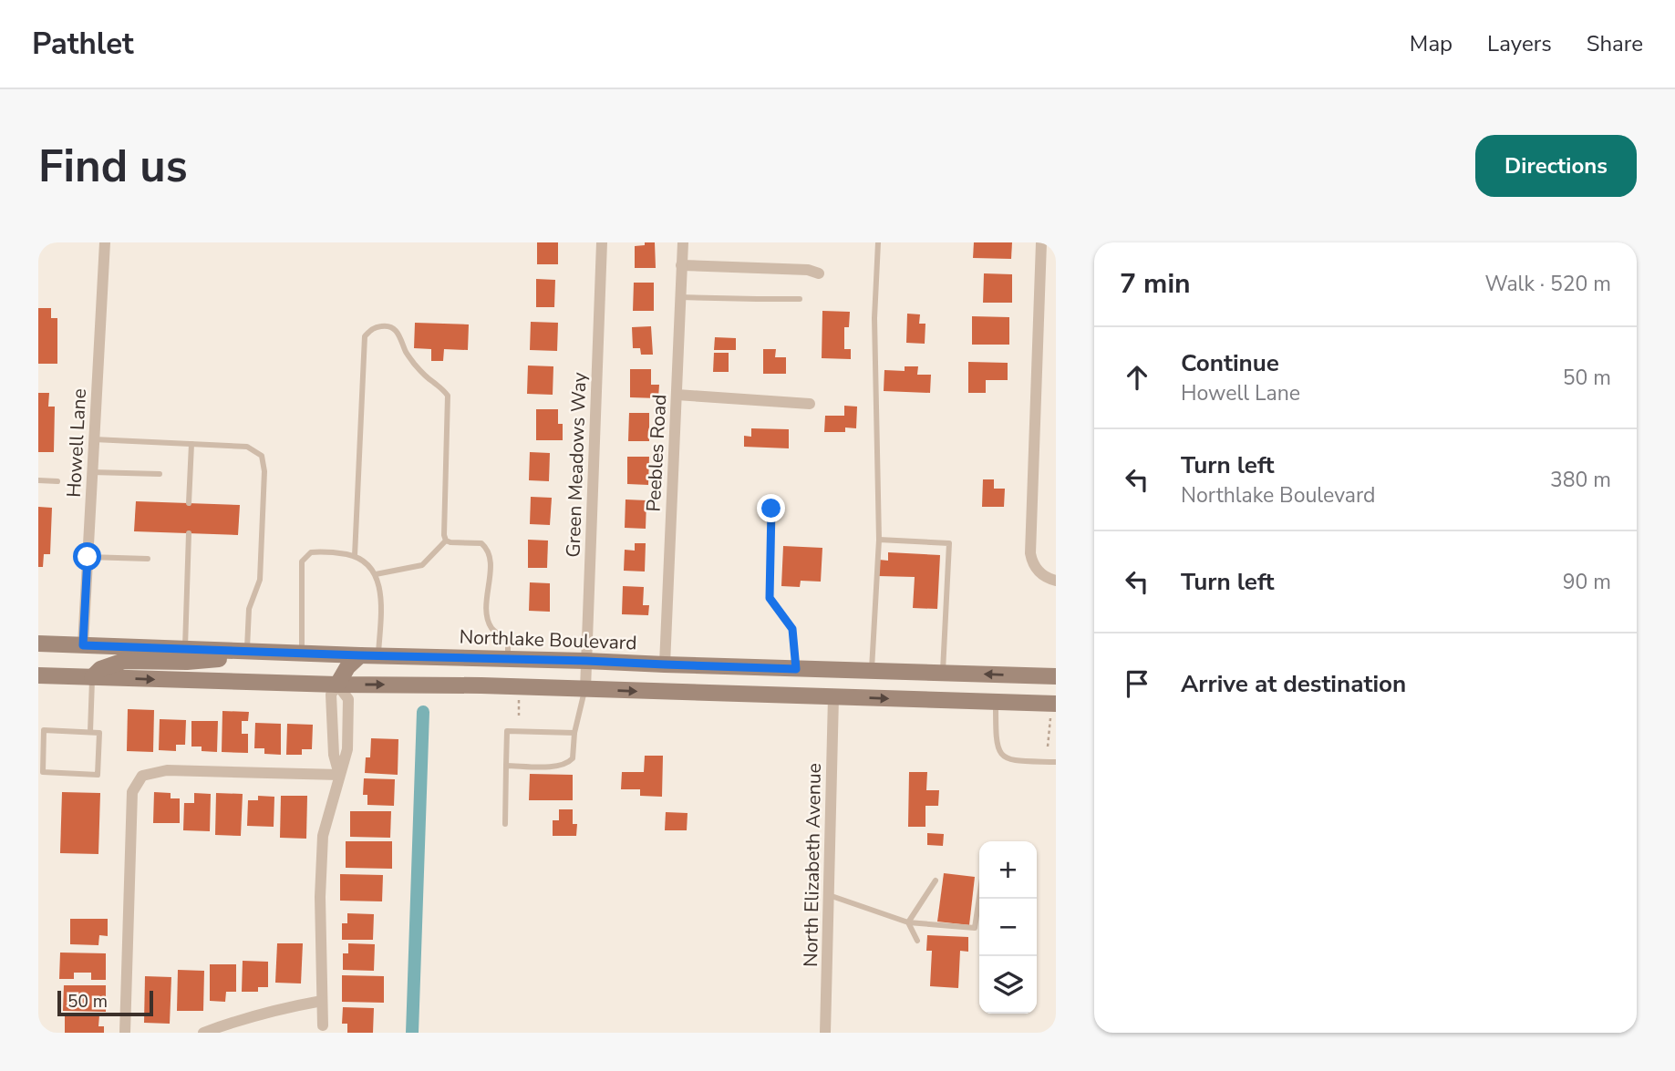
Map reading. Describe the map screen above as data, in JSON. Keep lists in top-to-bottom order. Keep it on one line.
{"streets":{"main road":["Northlake Boulevard"],"street":["Howell Lane","Peebles Road","Green Meadows Way","North Elizabeth Avenue"]},"crossings":[["Howell Lane","Northlake Boulevard"],["Peebles Road","Northlake Boulevard"],["Green Meadows Way","Northlake Boulevard"]],"scale_bar":"50 m","page":{"header":"Pathlet","nav":["Map","Layers","Share"],"buttons":"Directions","title":"Find us","heading":["7 min","Walk · 520 m"],"list":[["Continue","Howell Lane","50 m"],["Turn left","Northlake Boulevard","380 m"],["Turn left","90 m"],"Arrive at destination"],"map_buttons":["+","−"],"scale":"50 m"}}
